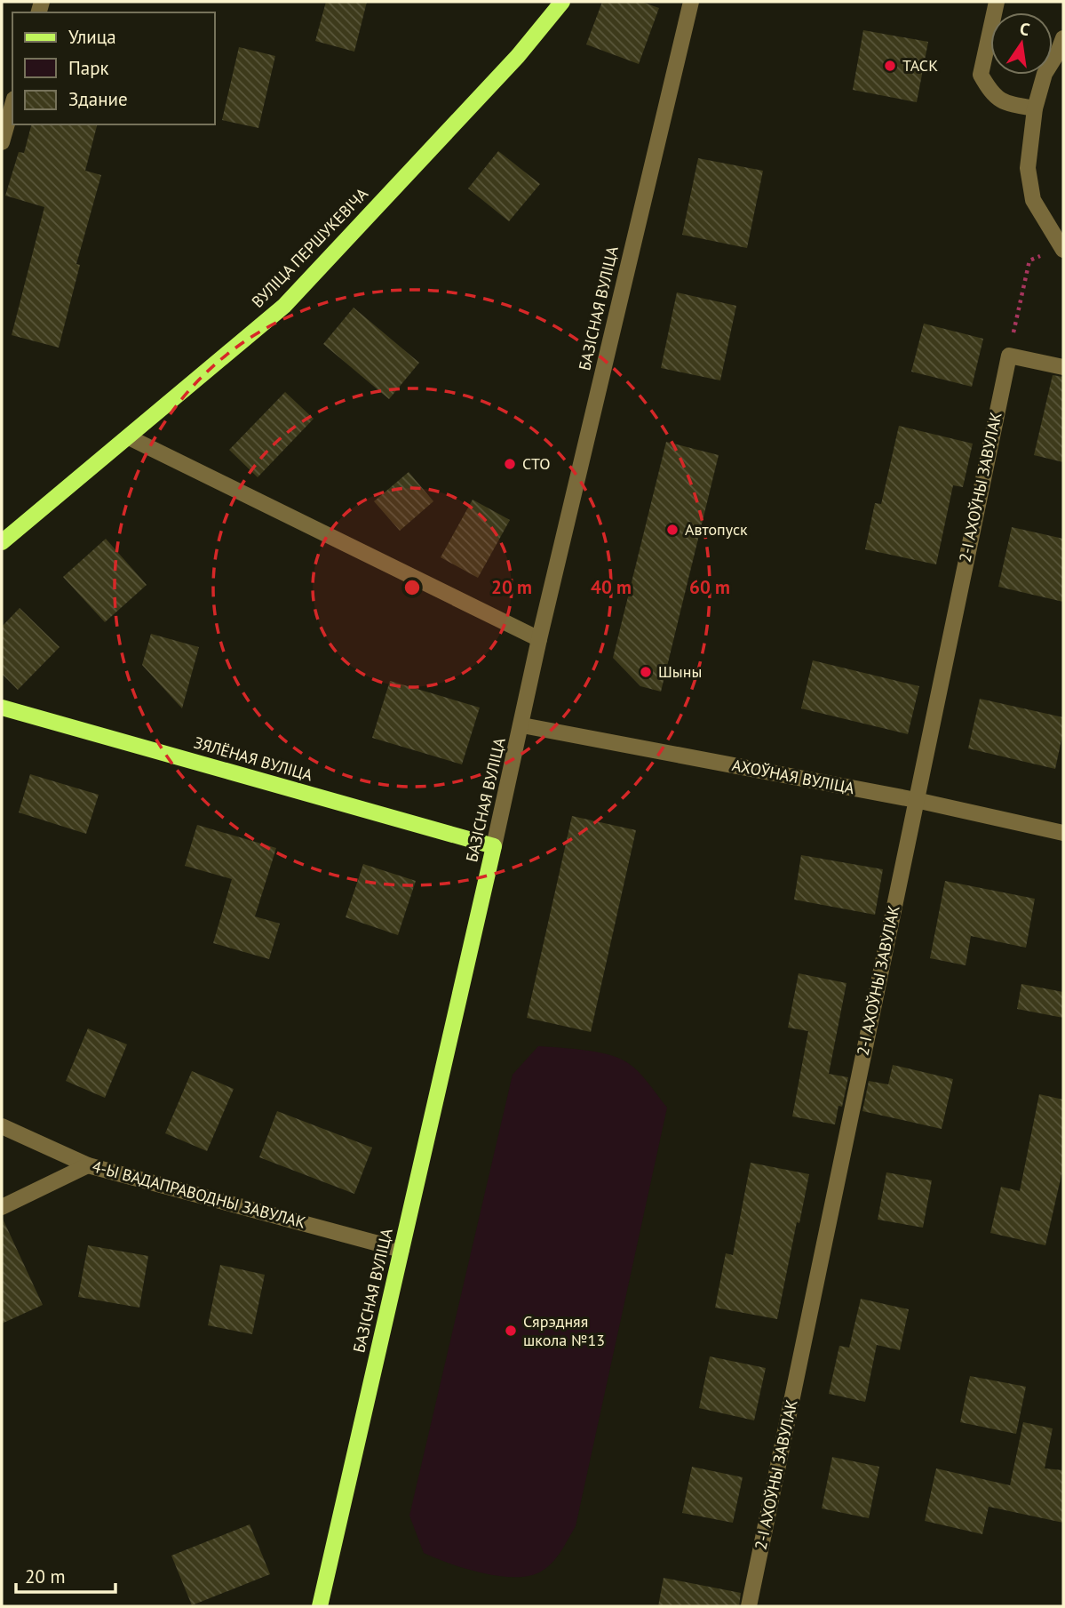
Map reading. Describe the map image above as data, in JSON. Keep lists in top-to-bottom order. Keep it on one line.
{"streets":{"main road":["ВУЛІЦА ПЕРШУКЕВІЧА","БАЗІСНАЯ ВУЛІЦА","ЗЯЛЁНАЯ ВУЛІЦА"],"street":["2-І АХОЎНЫ ЗАВУЛАК","АХОЎНАЯ ВУЛІЦА","4-Ы ВАДАПРАВОДНЫ ЗАВУЛАК"]},"crossings":[["БАЗІСНАЯ ВУЛІЦА","ЗЯЛЁНАЯ ВУЛІЦА"],["БАЗІСНАЯ ВУЛІЦА","АХОЎНАЯ ВУЛІЦА"],["БАЗІСНАЯ ВУЛІЦА","4-Ы ВАДАПРАВОДНЫ ЗАВУЛАК"],["2-І АХОЎНЫ ЗАВУЛАК","АХОЎНАЯ ВУЛІЦА"]],"places":["ТАСК","СТО","Автопуск","Шыны","Сярэдняя школа №13"],"legend":["Улица","Парк","Здание"],"scale_bar":"20 m","north":"top","rings":["20 m","40 m","60 m"]}
